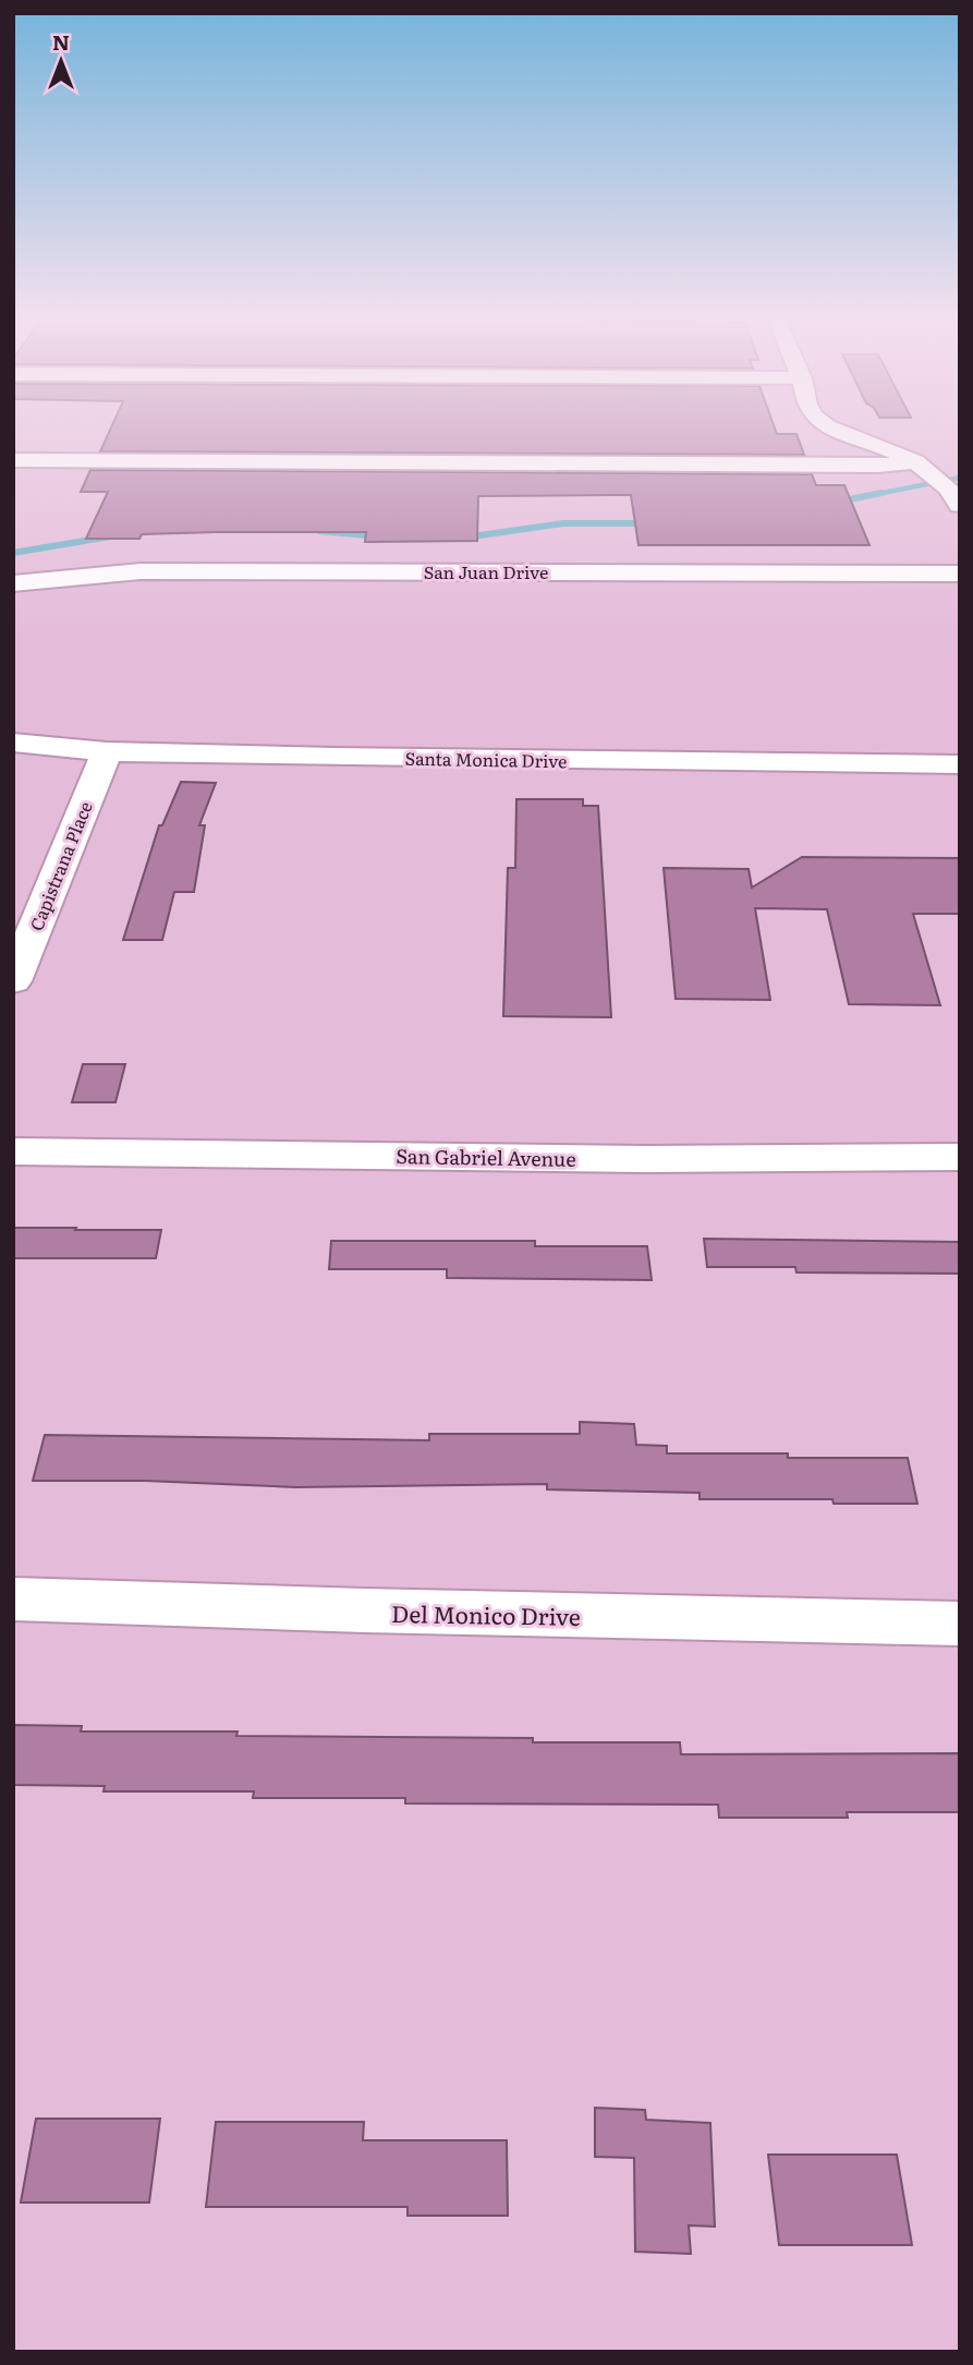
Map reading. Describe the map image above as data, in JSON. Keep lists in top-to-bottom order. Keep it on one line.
{"streets":{"street":["San Juan Drive","Santa Monica Drive","Capistrana Place","San Gabriel Avenue","Del Monico Drive"]},"crossings":[["Santa Monica Drive","Capistrana Place"]],"north":"top"}
